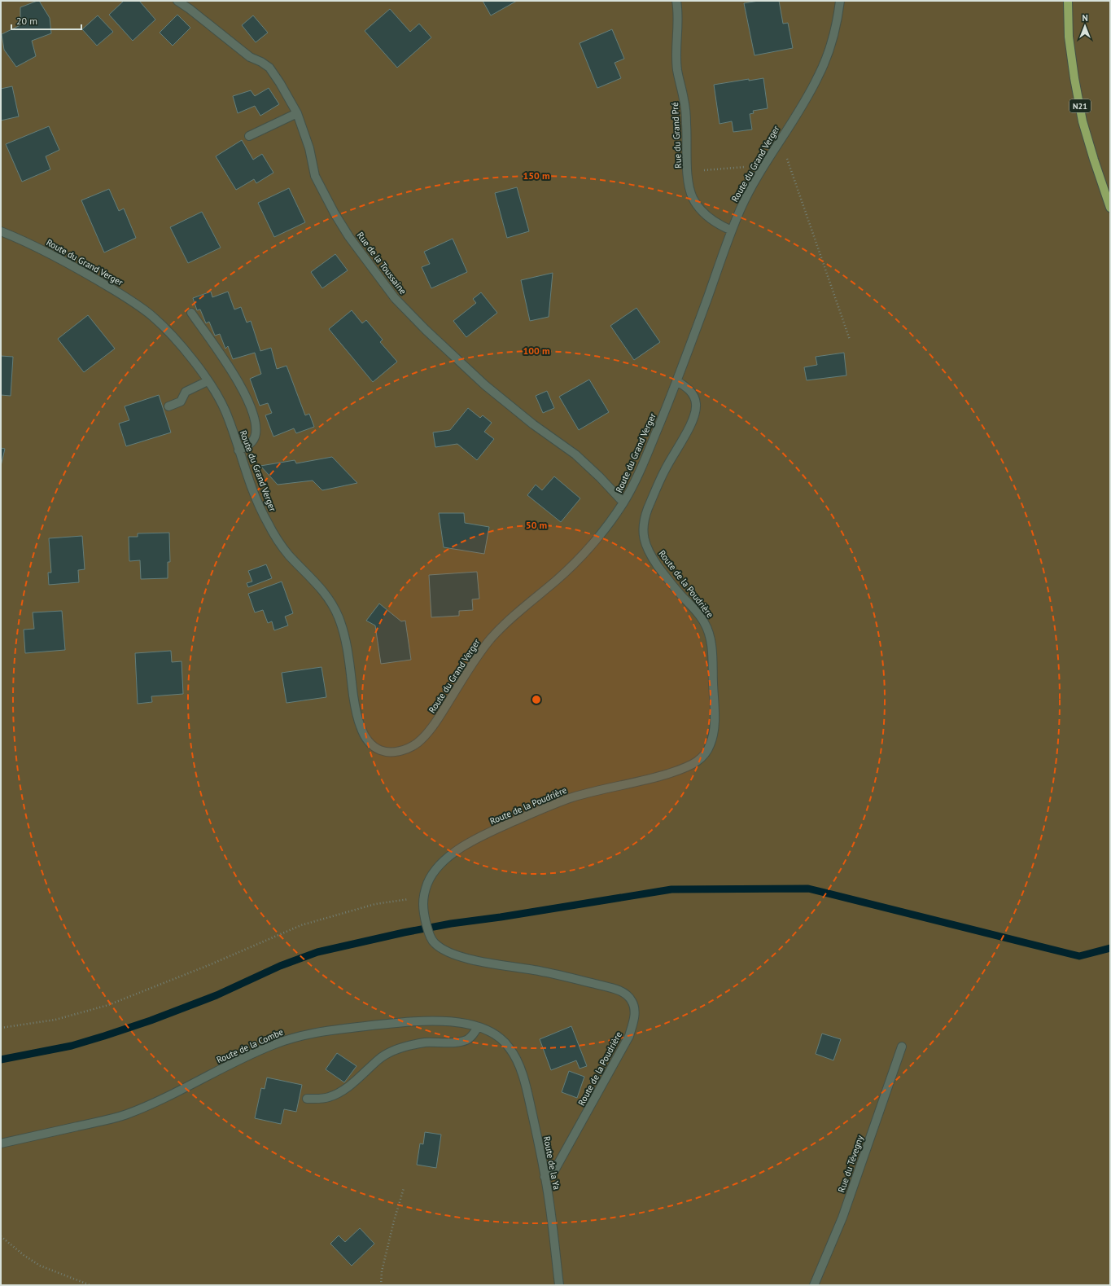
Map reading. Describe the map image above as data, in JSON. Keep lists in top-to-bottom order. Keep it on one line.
{"streets":{"main road":["N21"],"street":["Rue du Grand Pré","Route du Grand Verger","Rue de la Toussaine","Route de la Poudrière","Route de la Combe","Route de la Ya","Rue du Tévegny"]},"crossings":[["Rue du Grand Pré","Route du Grand Verger"],["Route du Grand Verger","Rue de la Toussaine"],["Route du Grand Verger","Route de la Poudrière"],["Route de la Poudrière","Route de la Ya"],["Route de la Combe","Route de la Ya"]],"scale_bar":"20 m","north":"top","rings":["150 m","100 m","50 m"]}
